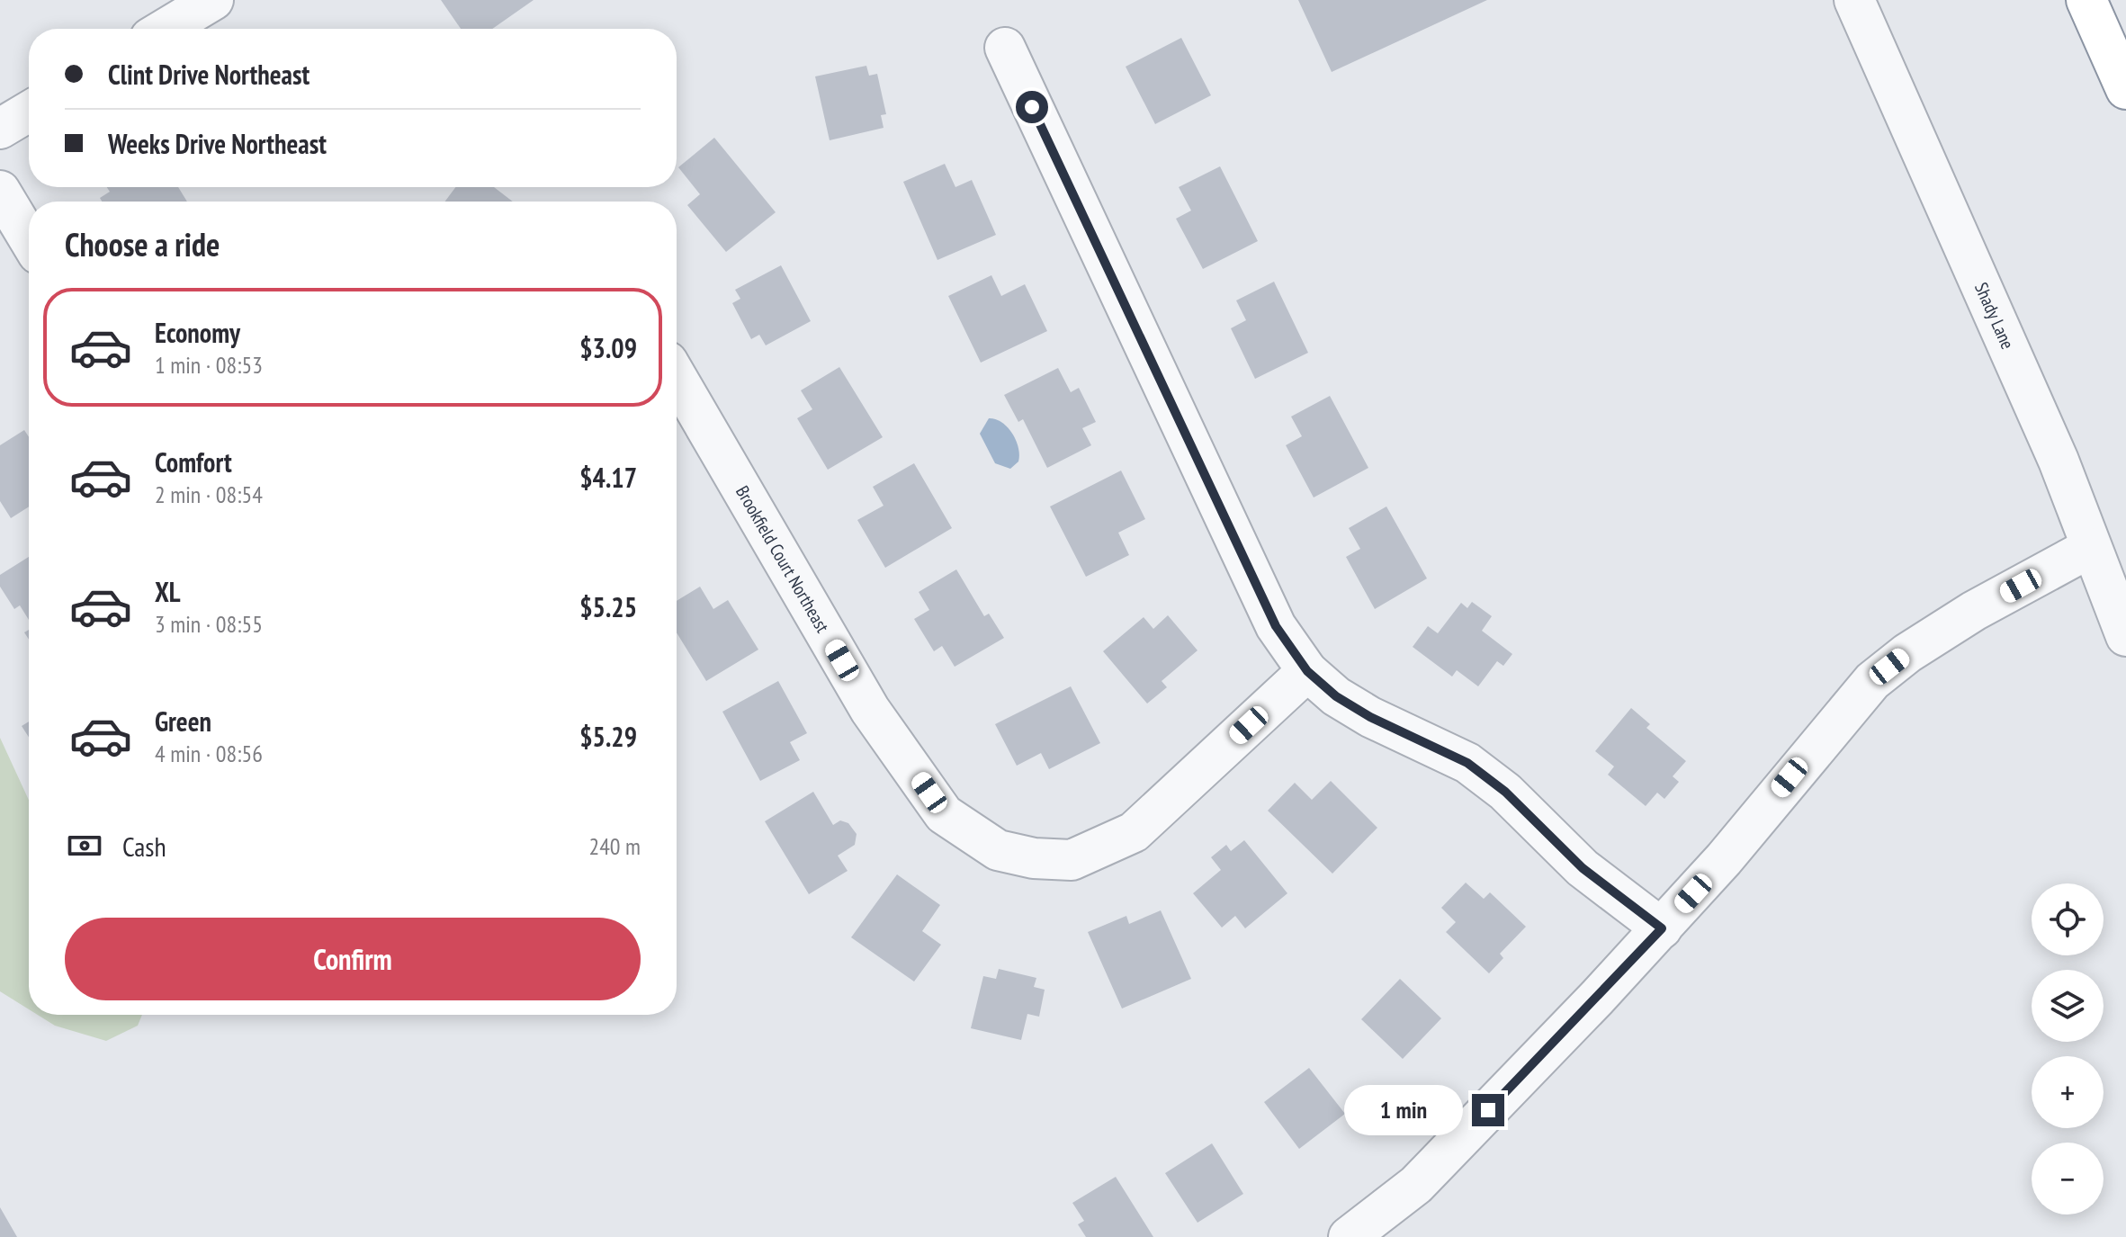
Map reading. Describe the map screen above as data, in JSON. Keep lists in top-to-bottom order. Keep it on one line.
{"streets":{"street":["Shady Lane","Brookfield Court Northeast"]},"page":{"banner":["Clint Drive Northeast","Weeks Drive Northeast"],"heading":"Choose a ride","list":[{"name":"Economy","note":"1 min · 08:53","value":"$3.09"},{"name":"Comfort","note":"2 min · 08:54","value":"$4.17"},{"name":"XL","note":"3 min · 08:55","value":"$5.25"},{"name":"Green","note":"4 min · 08:56","value":"$5.29"}],"pay":["Cash","240 m"],"map_buttons":["+","−"],"buttons":"Confirm","bubble":"1 min"}}
